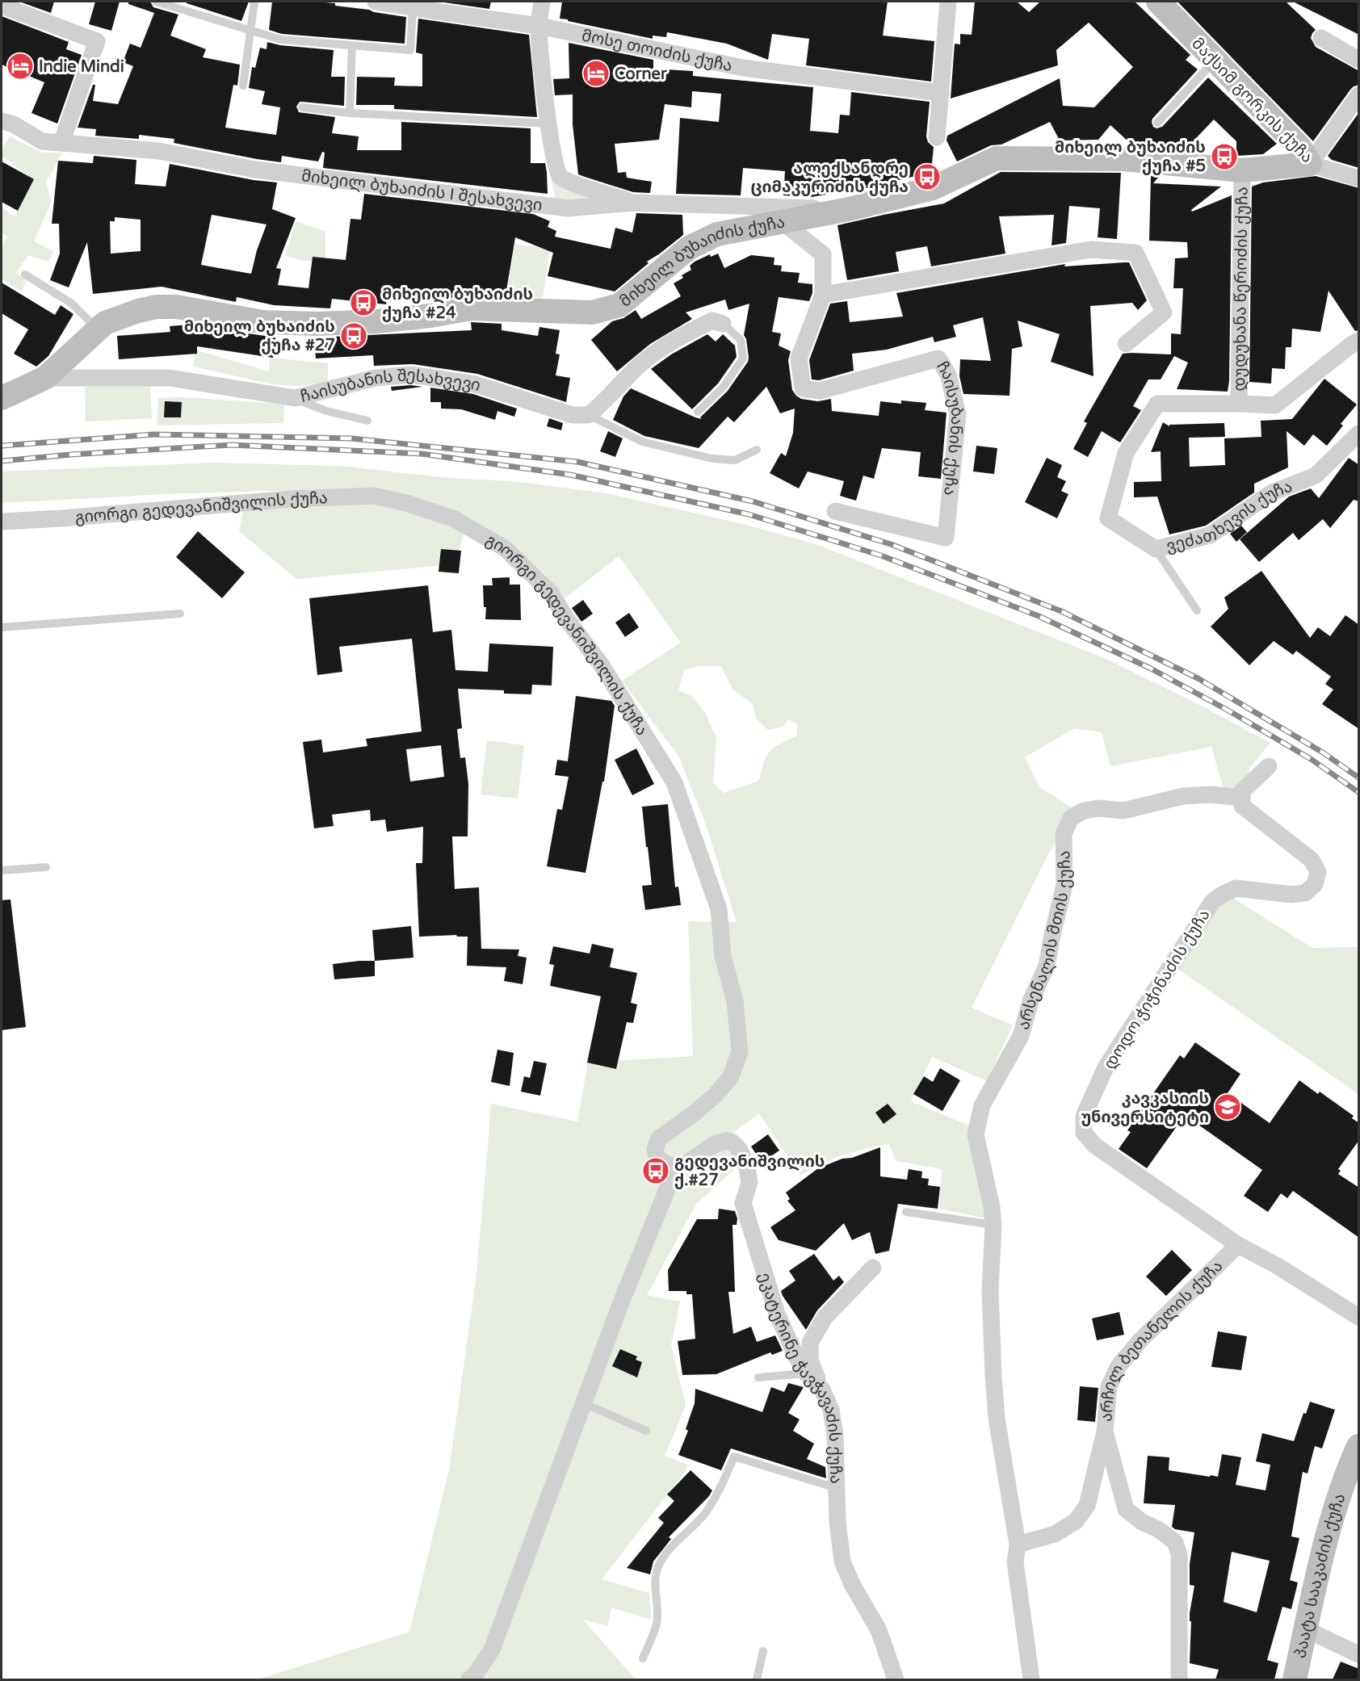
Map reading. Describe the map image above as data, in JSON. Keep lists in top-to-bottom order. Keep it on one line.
{"streets":{"street":["მოსე თოიძის ქუჩა","მაქსიმ გორკის ქუჩა","მიხეილ ბუხაიძის I შესახვევი","მიხეილ ბუხაიძის ქუჩა","დუდუხანა წეროძის ქუჩა","ჩაისუბანის შესახვევი","ჩაისუბანის ქუჩა","გიორგი გედევანიშვილის ქუჩა","ვეძათხევის ქუჩა","არსენალის მთის ქუჩა","დოდო ჭიჭინაძის ქუჩა","არჩილ ბეთანელის ქუჩა","ეკატერინე ჭავჭავაძის ქუჩა","პაატა სააკაძის ქუჩა"]},"crossings":[["მაქსიმ გორკის ქუჩა","მიხეილ ბუხაიძის ქუჩა"],["მიხეილ ბუხაიძის I შესახვევი","მიხეილ ბუხაიძის ქუჩა"],["მიხეილ ბუხაიძის ქუჩა","დუდუხანა წეროძის ქუჩა"],["მიხეილ ბუხაიძის ქუჩა","ჩაისუბანის შესახვევი"],["მიხეილ ბუხაიძის ქუჩა","ჩაისუბანის ქუჩა"],["დუდუხანა წეროძის ქუჩა","ვეძათხევის ქუჩა"],["გიორგი გედევანიშვილის ქუჩა","ეკატერინე ჭავჭავაძის ქუჩა"],["არსენალის მთის ქუჩა","დოდო ჭიჭინაძის ქუჩა"],["დოდო ჭიჭინაძის ქუჩა","არჩილ ბეთანელის ქუჩა"]],"places":{"hotel":["Indie Mindi","Corner"],"bus stop":["მიხეილ ბუხაიძის ქუჩა #5","ალექსანდრე ციმაკურიძის ქუჩა","მიხეილ ბუხაიძის ქუჩა #24","მიხეილ ბუხაიძის ქუჩა #27","გედევანიშვილის ქ.#27"],"school or university":["კავკასიის უნივერსიტეტი"]}}
